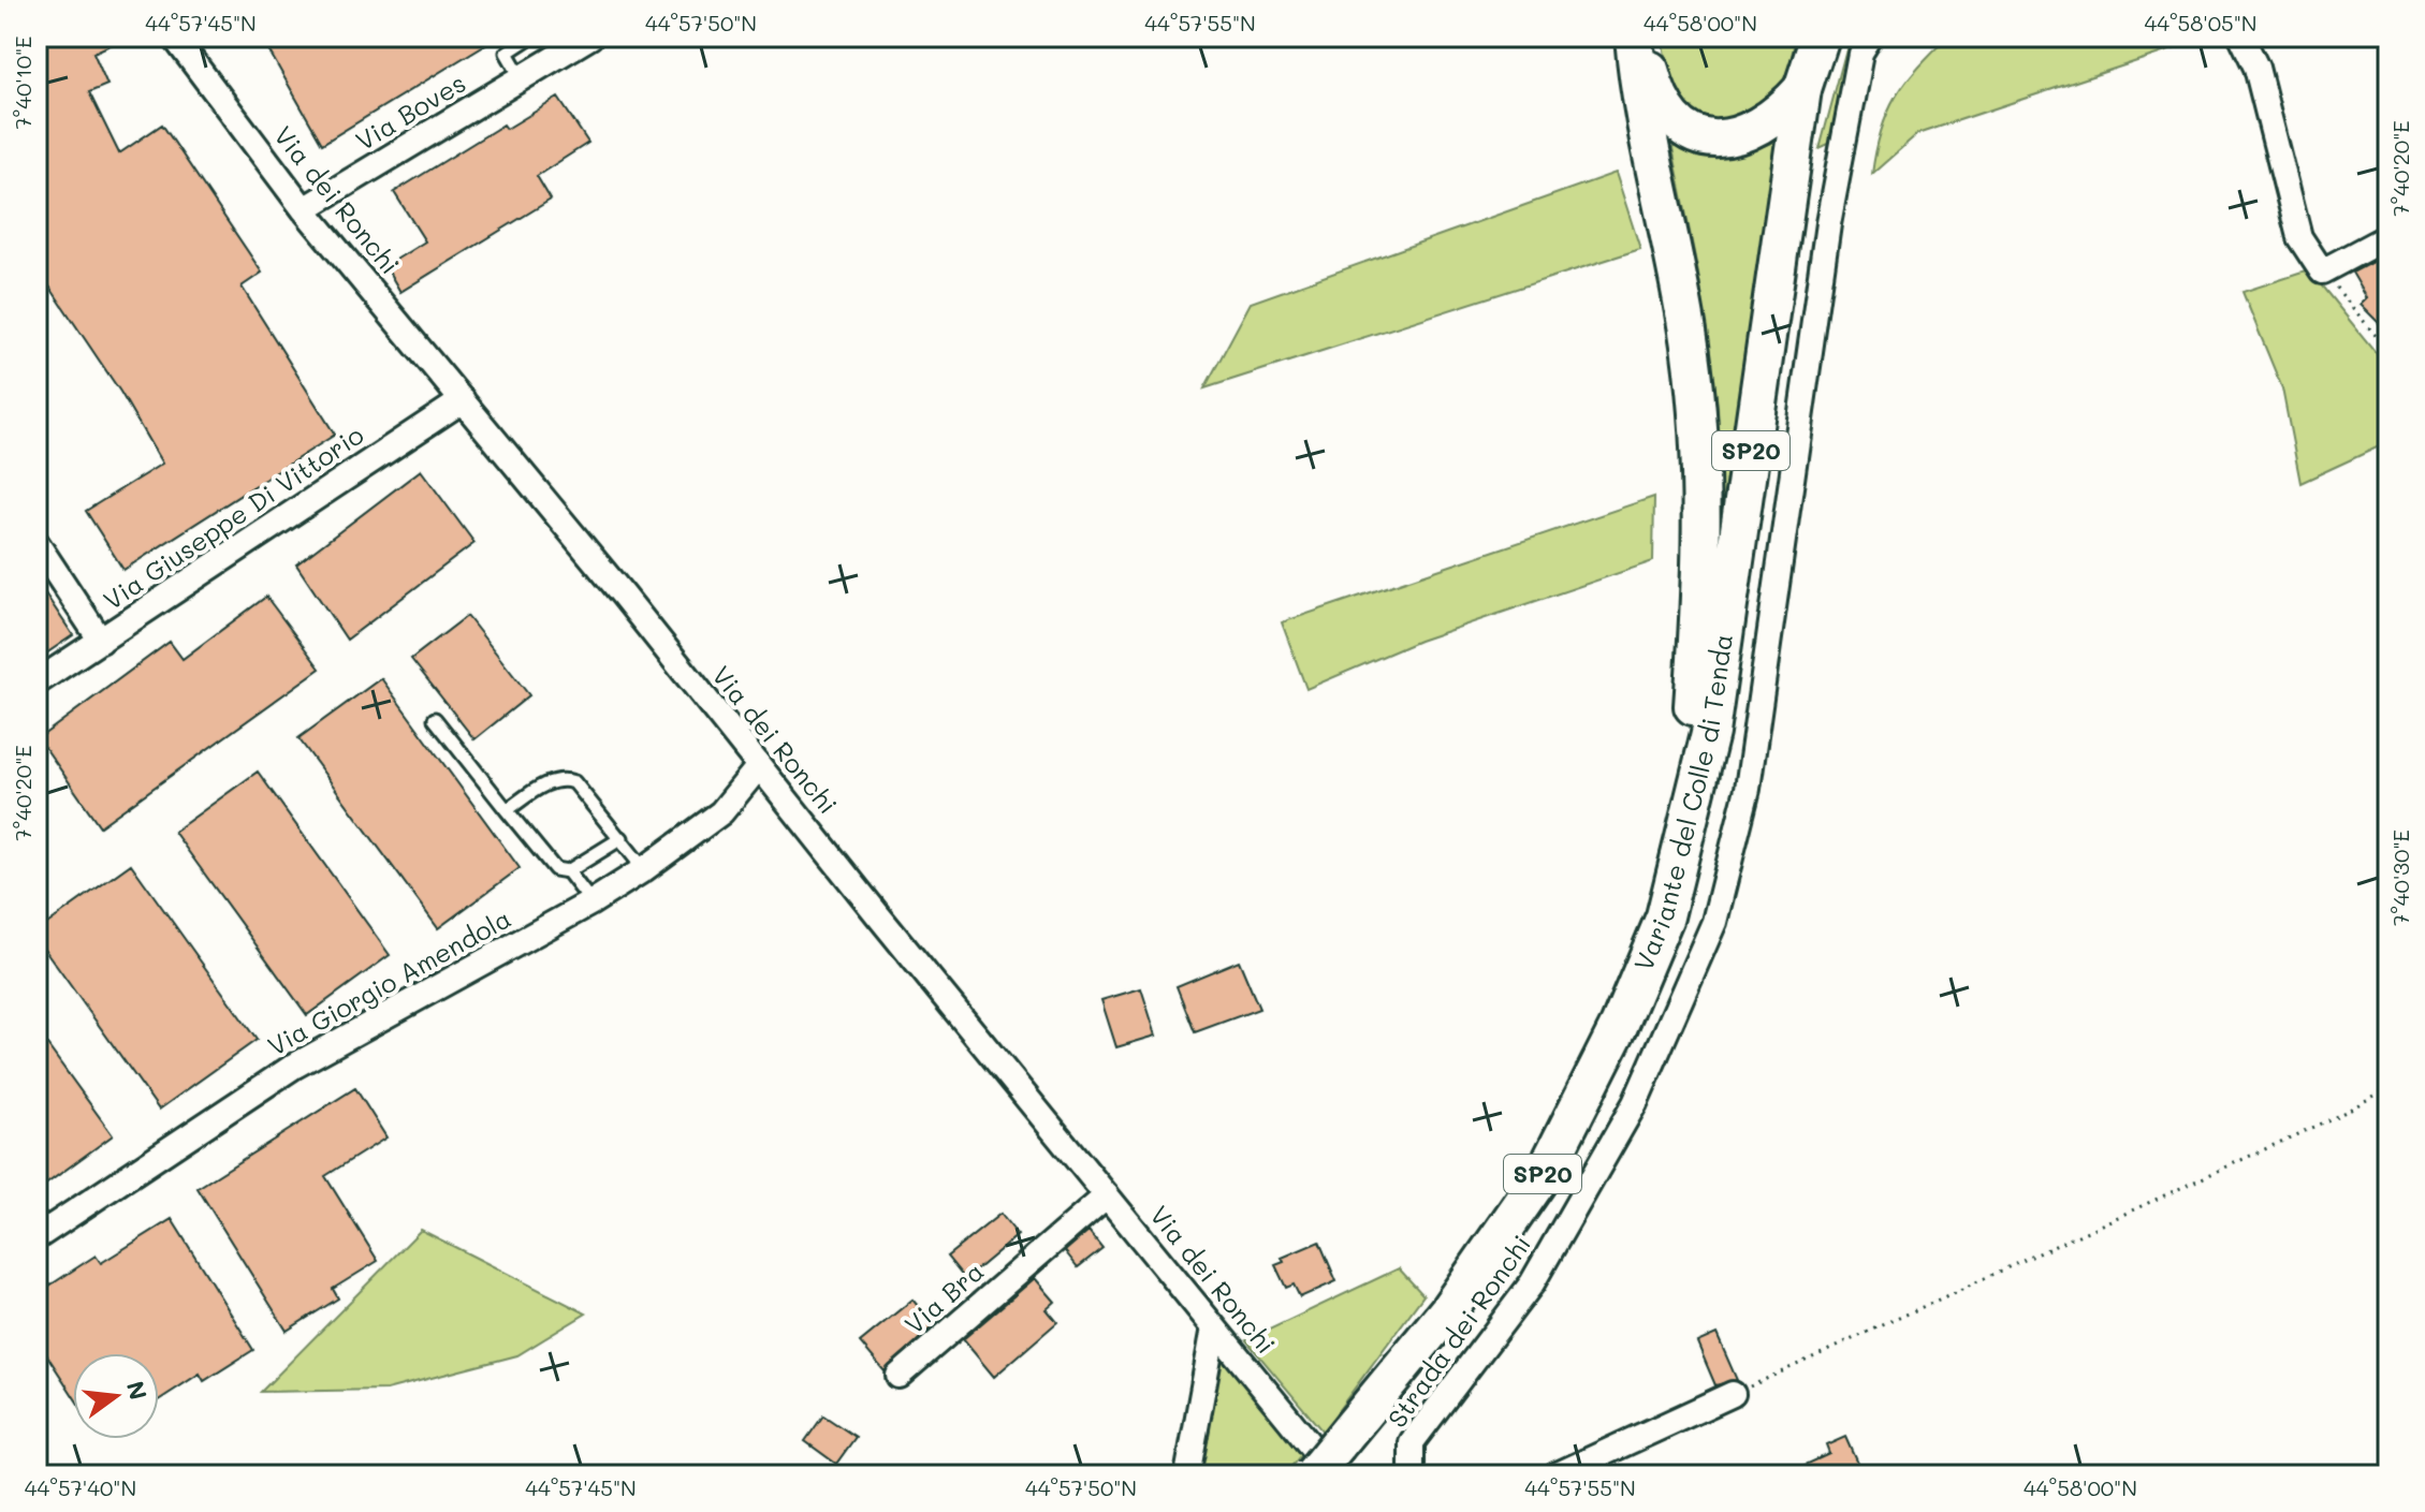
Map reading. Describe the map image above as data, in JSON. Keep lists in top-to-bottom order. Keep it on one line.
{"streets":{"main road":["SP20","Variante del Colle di Tenda"],"street":["Via Boves","Via dei Ronchi","Via Giuseppe Di Vittorio","Via Giorgio Amendola","Via Bra","Strada dei Ronchi"]},"crossings":[["Via Boves","Via dei Ronchi"],["Via dei Ronchi","Via Giuseppe Di Vittorio"],["Via dei Ronchi","Variante del Colle di Tenda"],["Via dei Ronchi","Via Giorgio Amendola"],["Via dei Ronchi","Via Bra"],["SP20","Variante del Colle di Tenda"]],"north":"right","coordinates":["44°57'45\"N","44°57'50\"N","44°57'55\"N","44°58'00\"N","44°58'05\"N","7°40'10\"E","7°40'20\"E","7°40'30\"E","44°57'40\"N"]}
